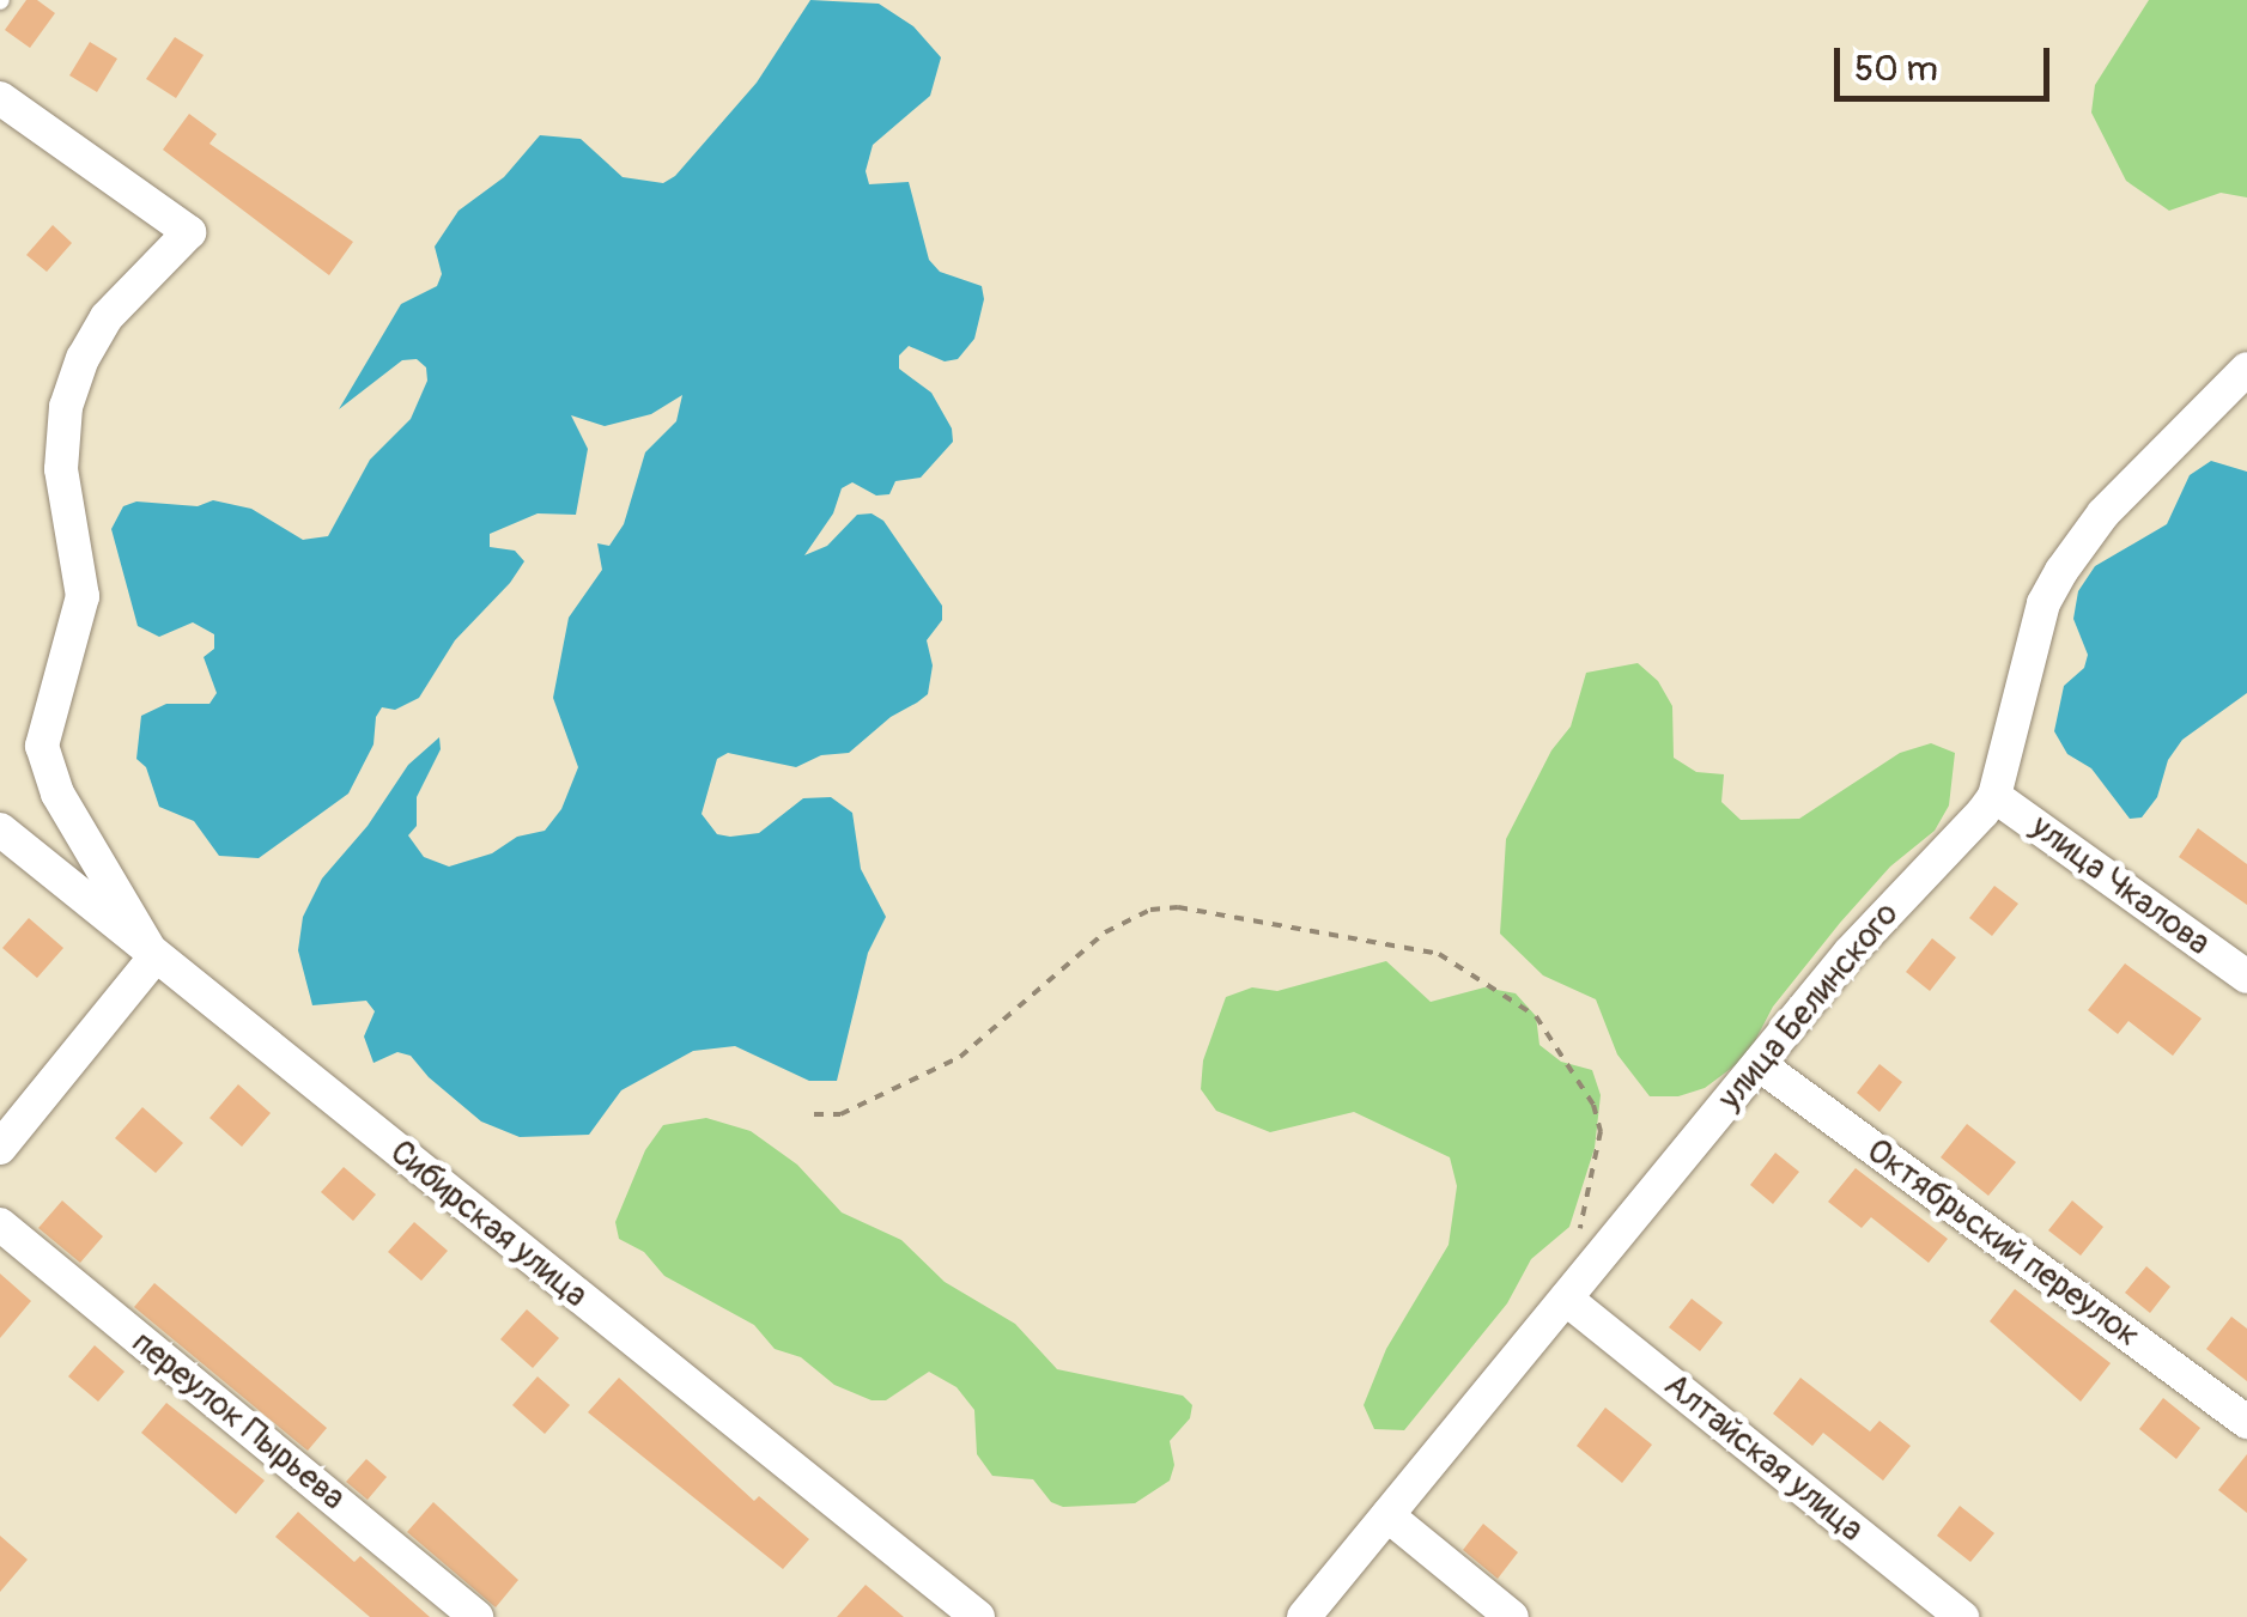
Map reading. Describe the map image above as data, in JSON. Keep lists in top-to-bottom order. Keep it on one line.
{"streets":{"street":["улица Чкалова","улица Белинского","Сибирская улица","Октябрьский переулок","переулок Пырьева","Алтайская улица"]},"crossings":[["улица Чкалова","улица Белинского"],["улица Белинского","Октябрьский переулок"],["улица Белинского","Алтайская улица"]],"scale_bar":"50 m"}
